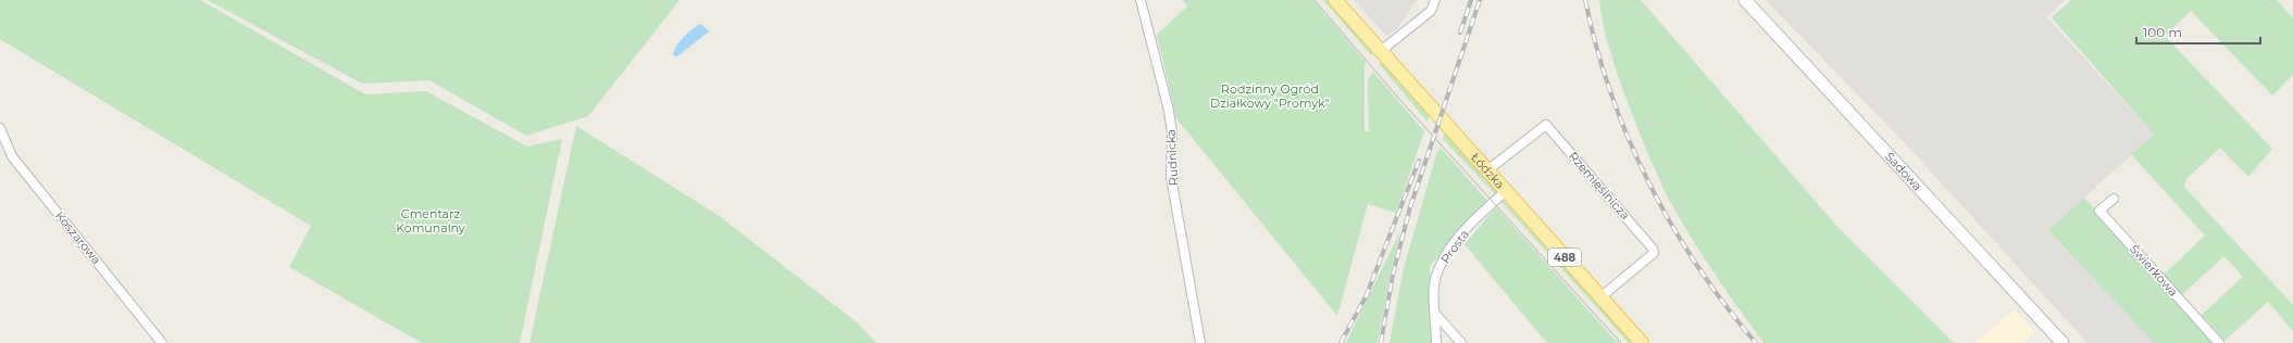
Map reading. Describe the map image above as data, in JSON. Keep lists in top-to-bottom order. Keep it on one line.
{"streets":{"main road":["Łódzka","488"],"street":["Rudnicka","Sadowa","Rzemieślnicza","Koszarowa","Prosta","Świerkowa"]},"crossings":[["Łódzka","Rzemieślnicza"],["Łódzka","Prosta"]],"parks":["Rodzinny Ogród Działkowy \"Promyk\"","Cmentarz Komunalny"],"scale_bar":"100 m"}
